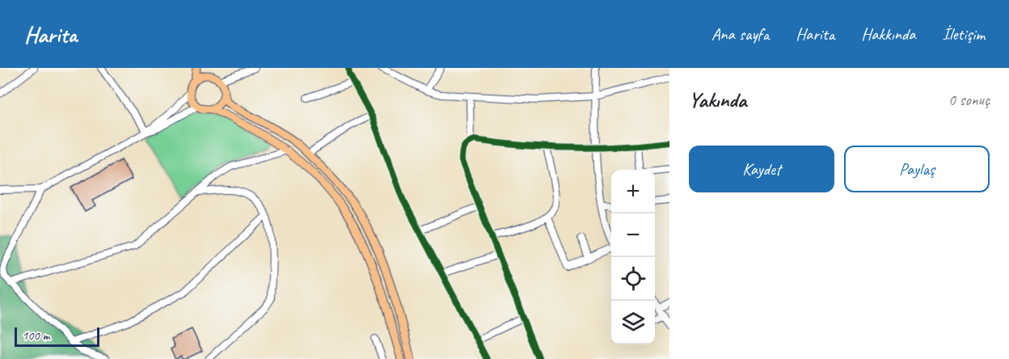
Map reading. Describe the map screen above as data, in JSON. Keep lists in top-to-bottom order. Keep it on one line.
{"scale_bar":"100 m","page":{"header":"Harita","nav":["Ana sayfa","Harita","Hakkında","İletişim"],"heading":["Yakında","0 sonuç"],"buttons":["Kaydet","Paylaş"],"map_buttons":["+","−"],"scale":"100 m"}}
